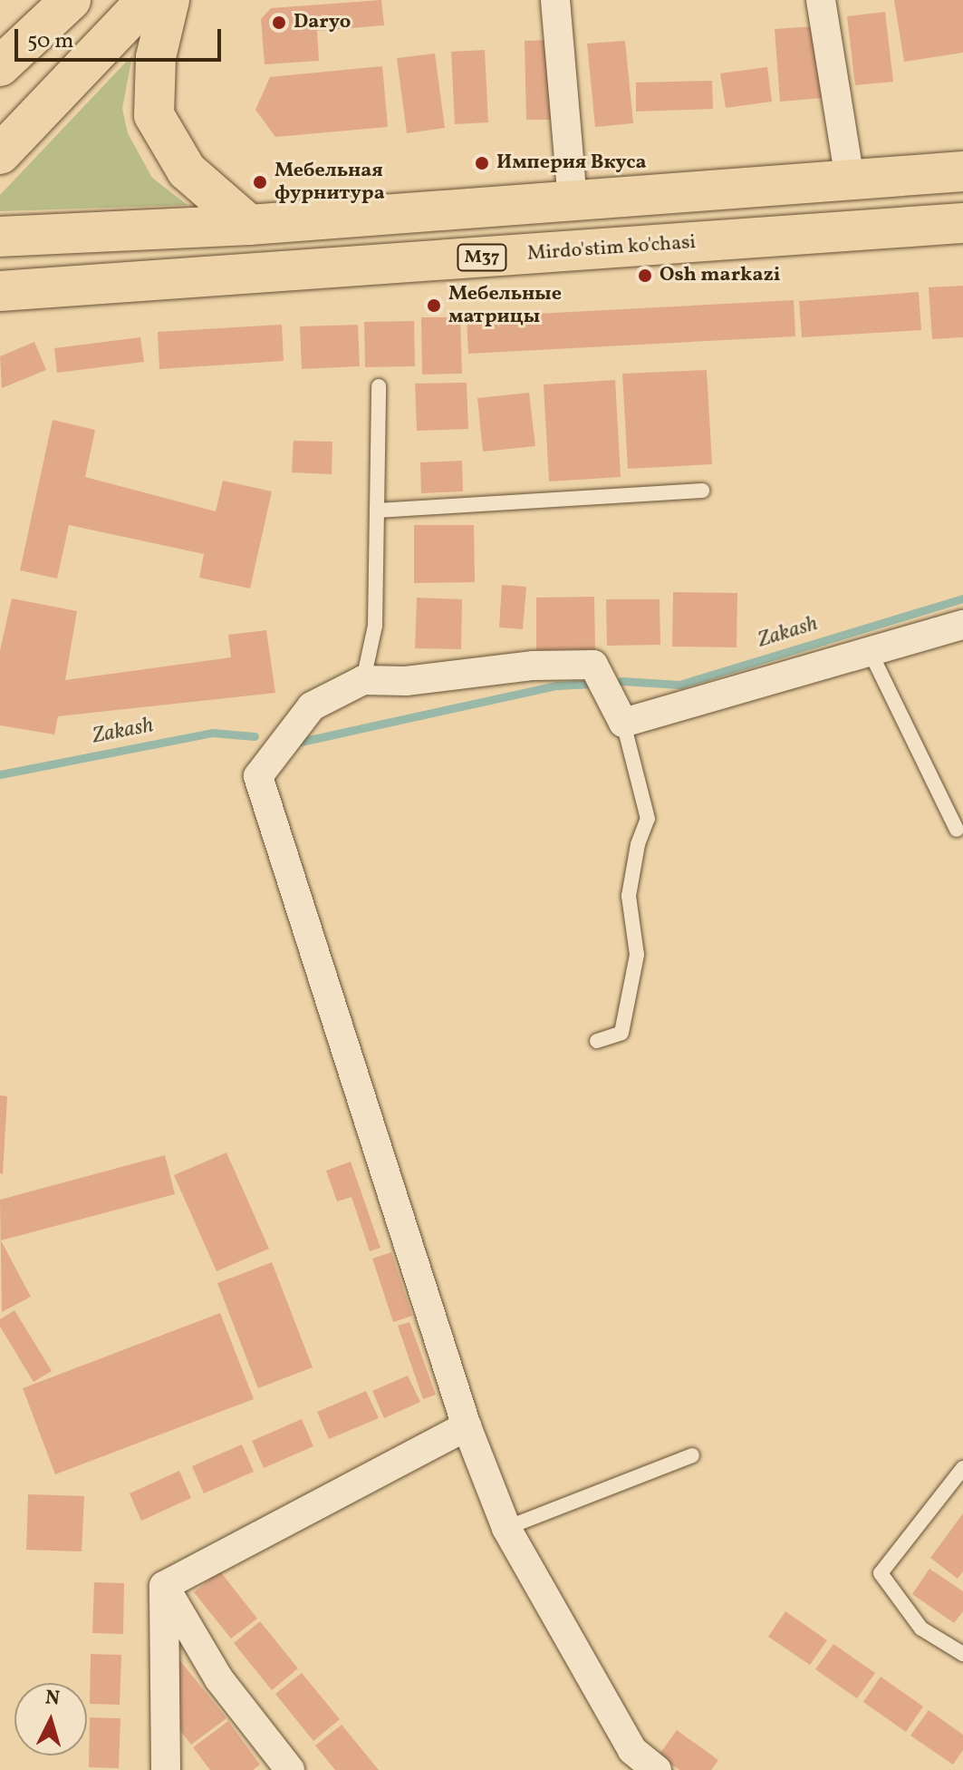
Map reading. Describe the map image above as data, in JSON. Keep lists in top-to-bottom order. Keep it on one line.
{"streets":{"main road":["Mirdo'stim ko'chasi","M37"]},"water":["Zakash"],"places":["Daryo","Империя Вкуса","Мебельная фурнитура","Osh markazi","Мебельные матрицы"],"scale_bar":"50 m","north":"top"}
